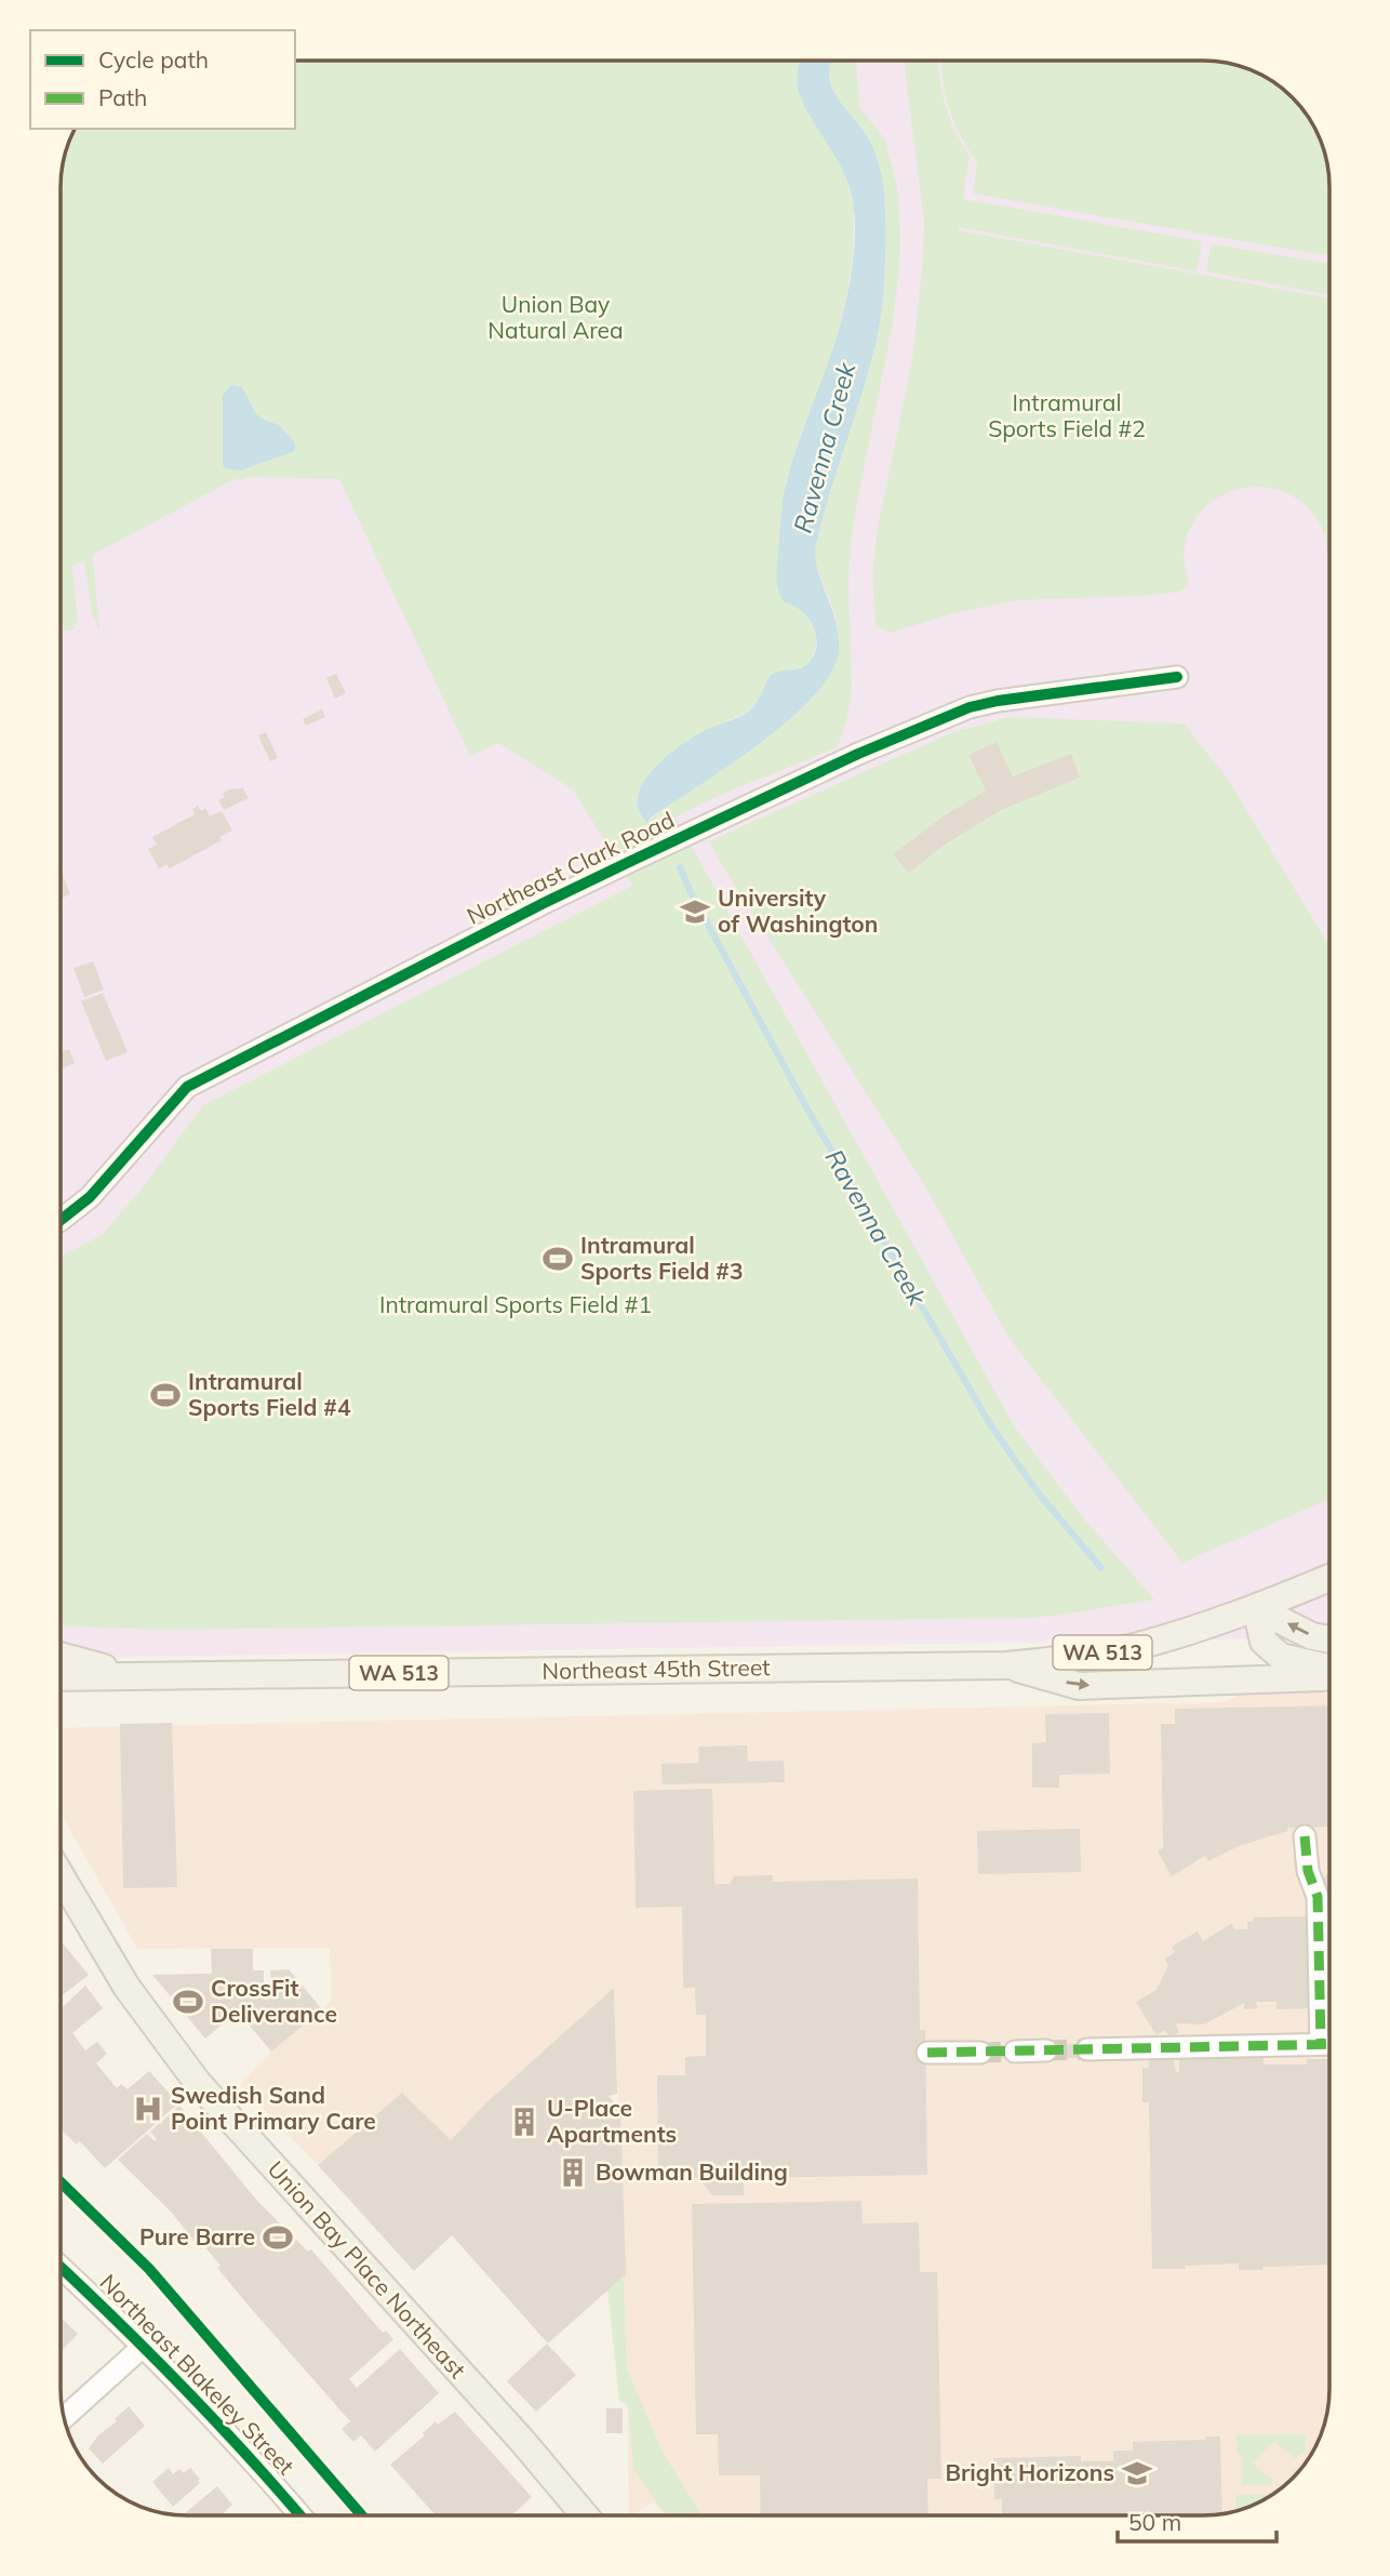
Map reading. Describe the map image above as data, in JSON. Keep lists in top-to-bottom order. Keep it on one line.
{"streets":{"main road":["WA 513","Northeast 45th Street","Union Bay Place Northeast"],"street":["Northeast Clark Road","Northeast Blakeley Street"]},"crossings":[["WA 513","Northeast 45th Street"]],"water":["Ravenna Creek"],"parks":["Union Bay Natural Area","Intramural Sports Field #2","Intramural Sports Field #1"],"places":{"school or university":["University of Washington","Bright Horizons"],"sports":["Intramural Sports Field #3","Intramural Sports Field #4","CrossFit Deliverance","Pure Barre"],"hospital":["Swedish Sand Point Primary Care"],"building":["U-Place Apartments","Bowman Building"]},"legend":["Cycle path","Path"],"scale_bar":"50 m"}
